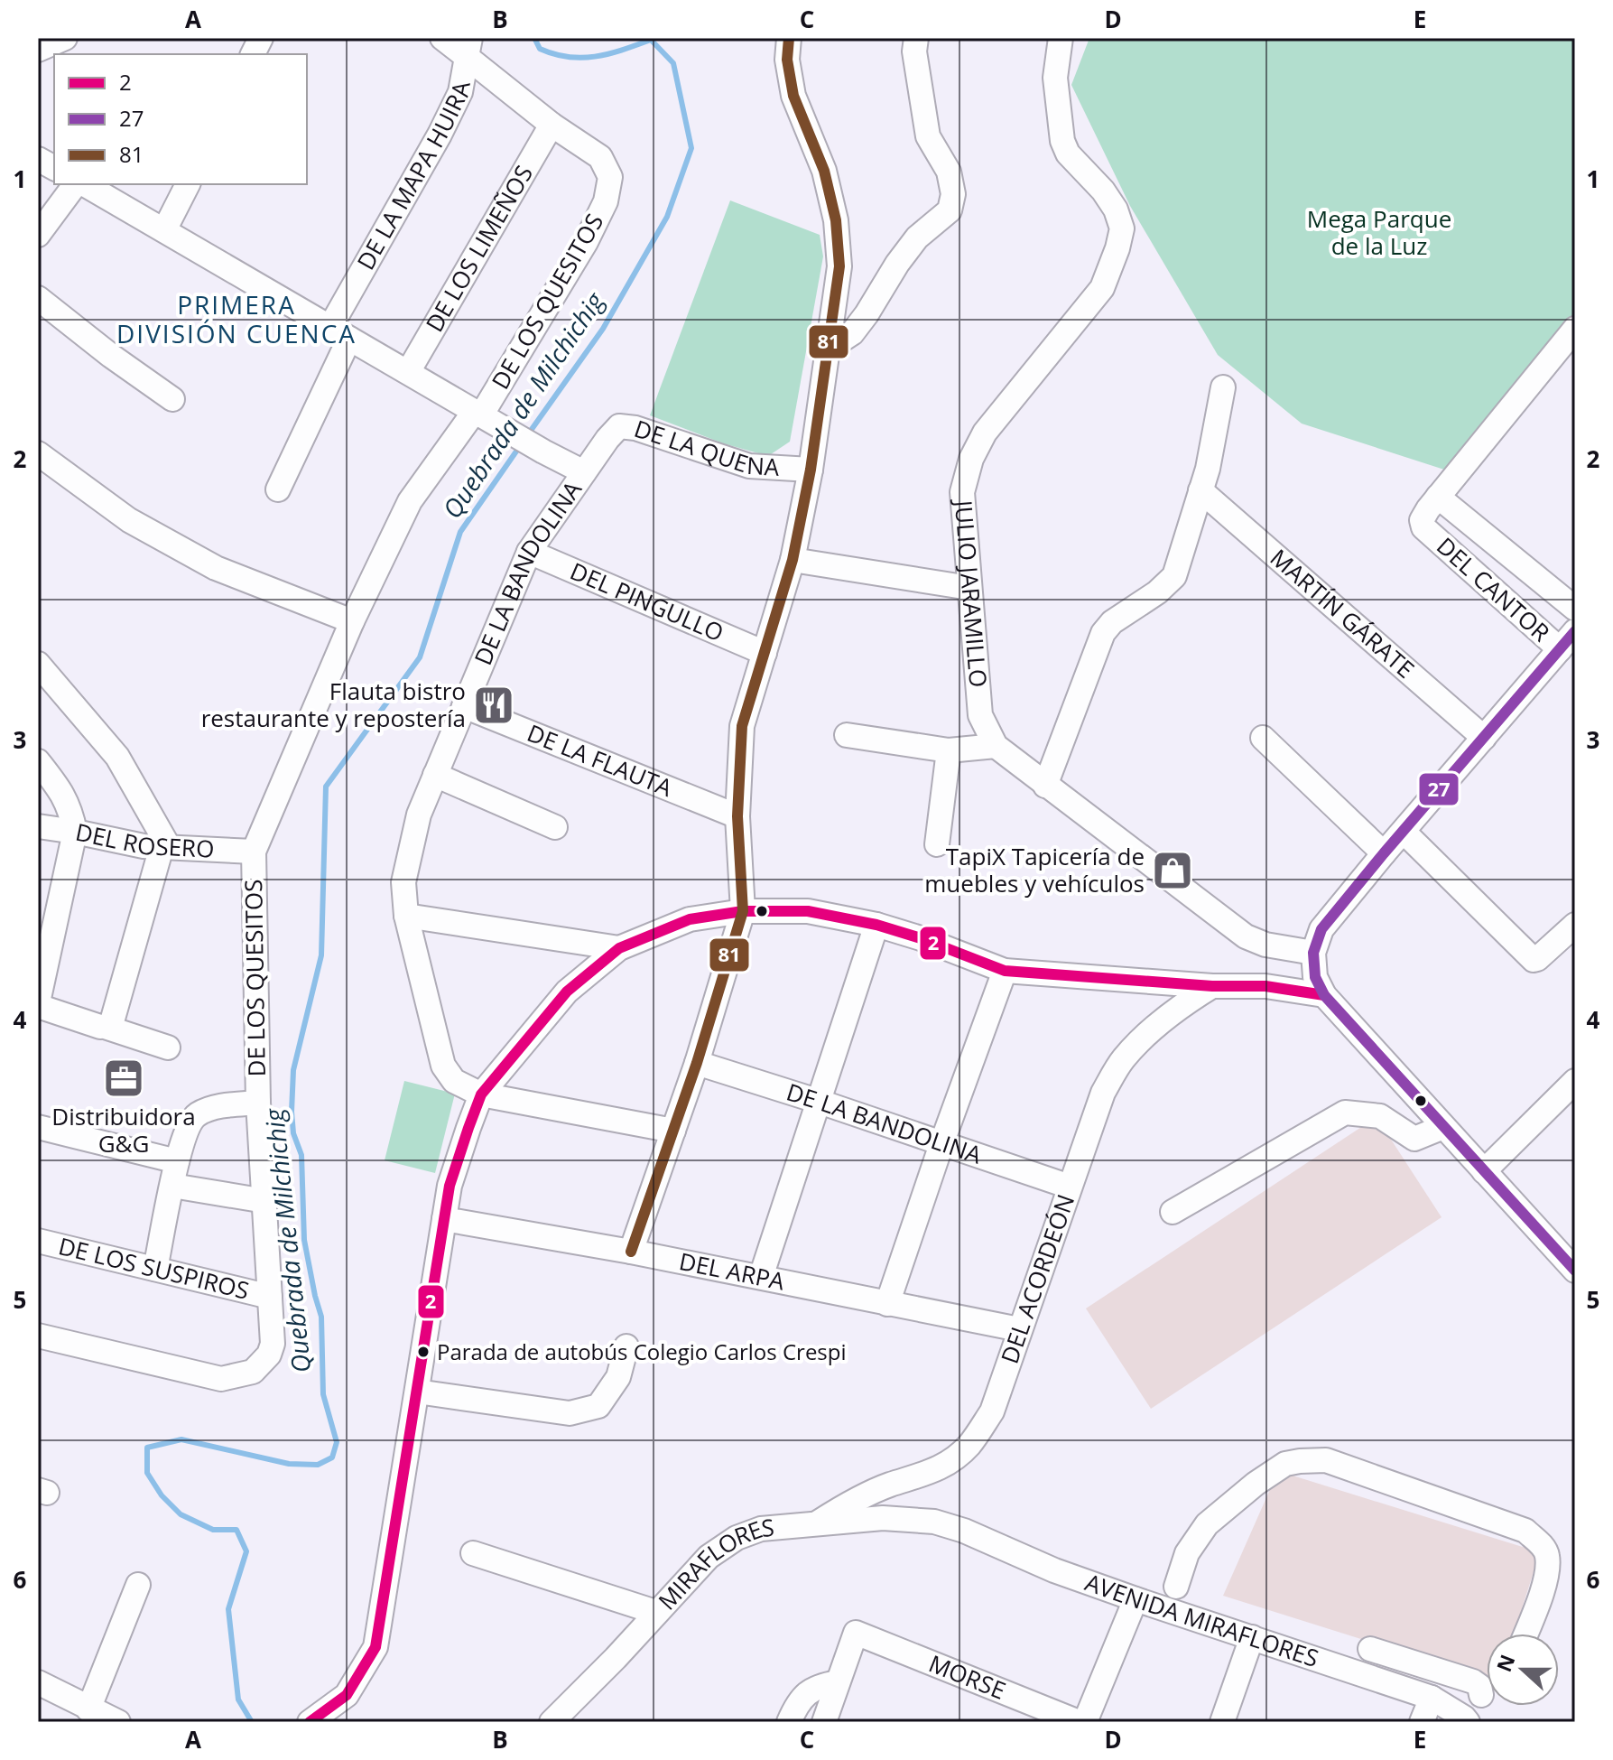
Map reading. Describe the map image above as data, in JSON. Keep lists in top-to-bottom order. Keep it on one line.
{"streets":{"street":["DE LA MAPA HUIRA","DE LOS LIMEÑOS","DE LOS QUESITOS","DE LA QUENA","DE LA BANDOLINA","DEL CANTOR","JULIO JARAMILLO","DEL PINGULLO","MARTÍN GÁRATE","DE LA FLAUTA","DEL ROSERO","DE LOS SUSPIROS","DEL ARPA","DEL ACORDEÓN","MIRAFLORES","AVENIDA MIRAFLORES","MORSE"]},"crossings":[["DE LA MAPA HUIRA","DE LOS QUESITOS"],["DE LOS LIMEÑOS","DE LOS QUESITOS"],["DE LOS QUESITOS","DEL ROSERO"],["DE LOS QUESITOS","DE LOS SUSPIROS"],["DE LA QUENA","DE LA BANDOLINA"],["DE LA BANDOLINA","DEL PINGULLO"],["DE LA BANDOLINA","DE LA FLAUTA"],["DE LA BANDOLINA","DEL ACORDEÓN"],["DEL ARPA","DEL ACORDEÓN"],["DEL ACORDEÓN","MIRAFLORES"],["MIRAFLORES","AVENIDA MIRAFLORES"]],"districts":["PRIMERA DIVISIÓN CUENCA"],"water":["Quebrada de Milchichig"],"parks":["Mega Parque de la Luz"],"places":{"restaurant":["Flauta bistro restaurante y repostería"],"shop":["TapiX Tapicería de muebles y vehículos"],"office":["Distribuidora G&G"],"other":["Parada de autobús Colegio Carlos Crespi"]},"lines":["transit line 81","transit line 27","transit line 2"],"legend":["2","27","81"],"north":"left","grid":{"columns":["A","B","C","D","E"],"rows":["1","2","3","4","5","6"]}}
